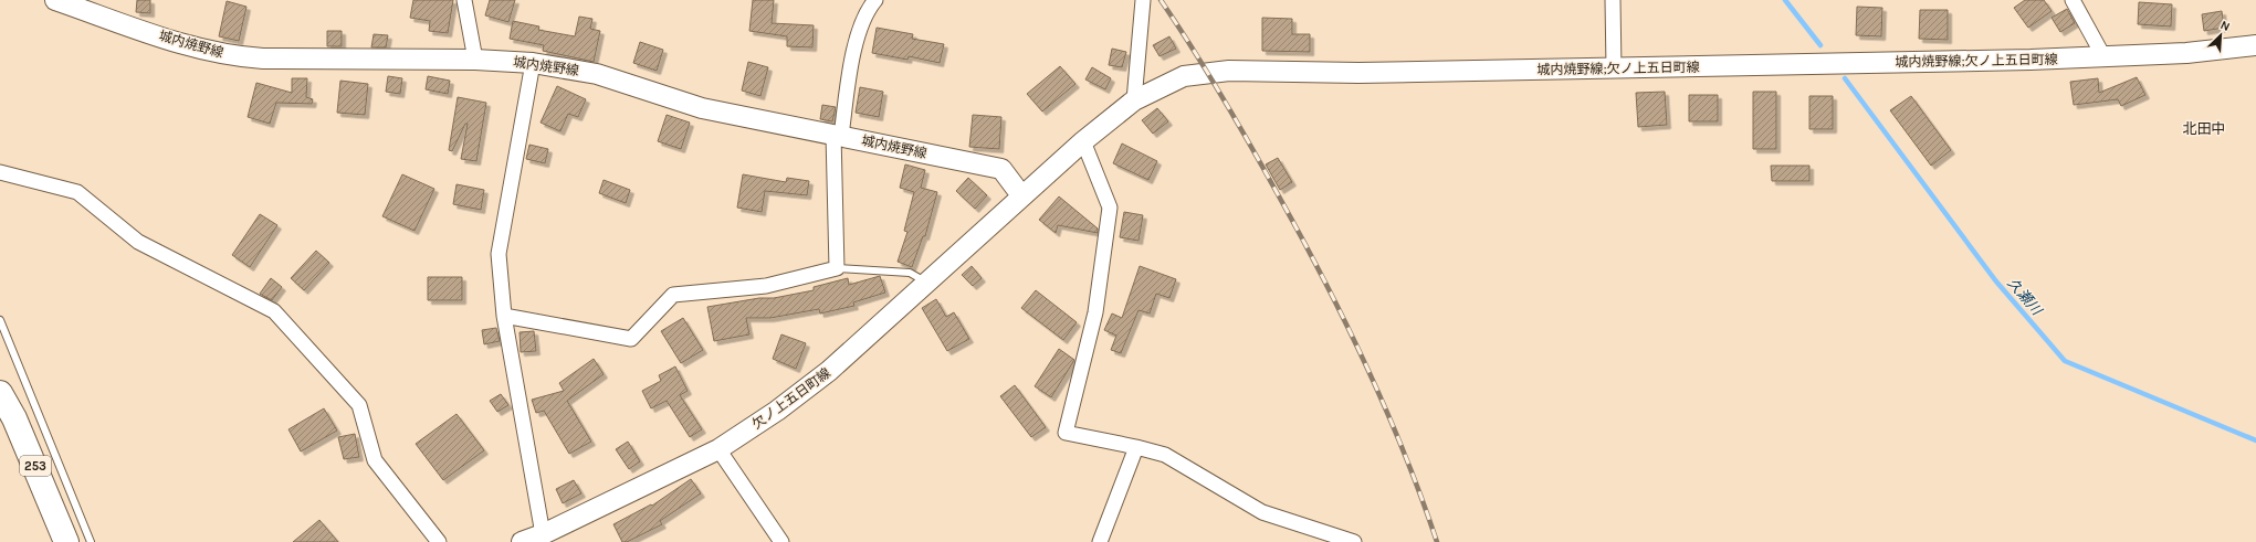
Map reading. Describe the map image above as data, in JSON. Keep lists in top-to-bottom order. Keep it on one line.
{"streets":{"highway":["253"],"main road":["城内焼野線","城内焼野線;欠ノ上五日町線","欠ノ上五日町線"]},"crossings":[["城内焼野線","城内焼野線;欠ノ上五日町線"],["城内焼野線","欠ノ上五日町線"],["城内焼野線;欠ノ上五日町線","欠ノ上五日町線"]],"districts":["北田中"],"water":["久瀬川"],"north":"top right"}
